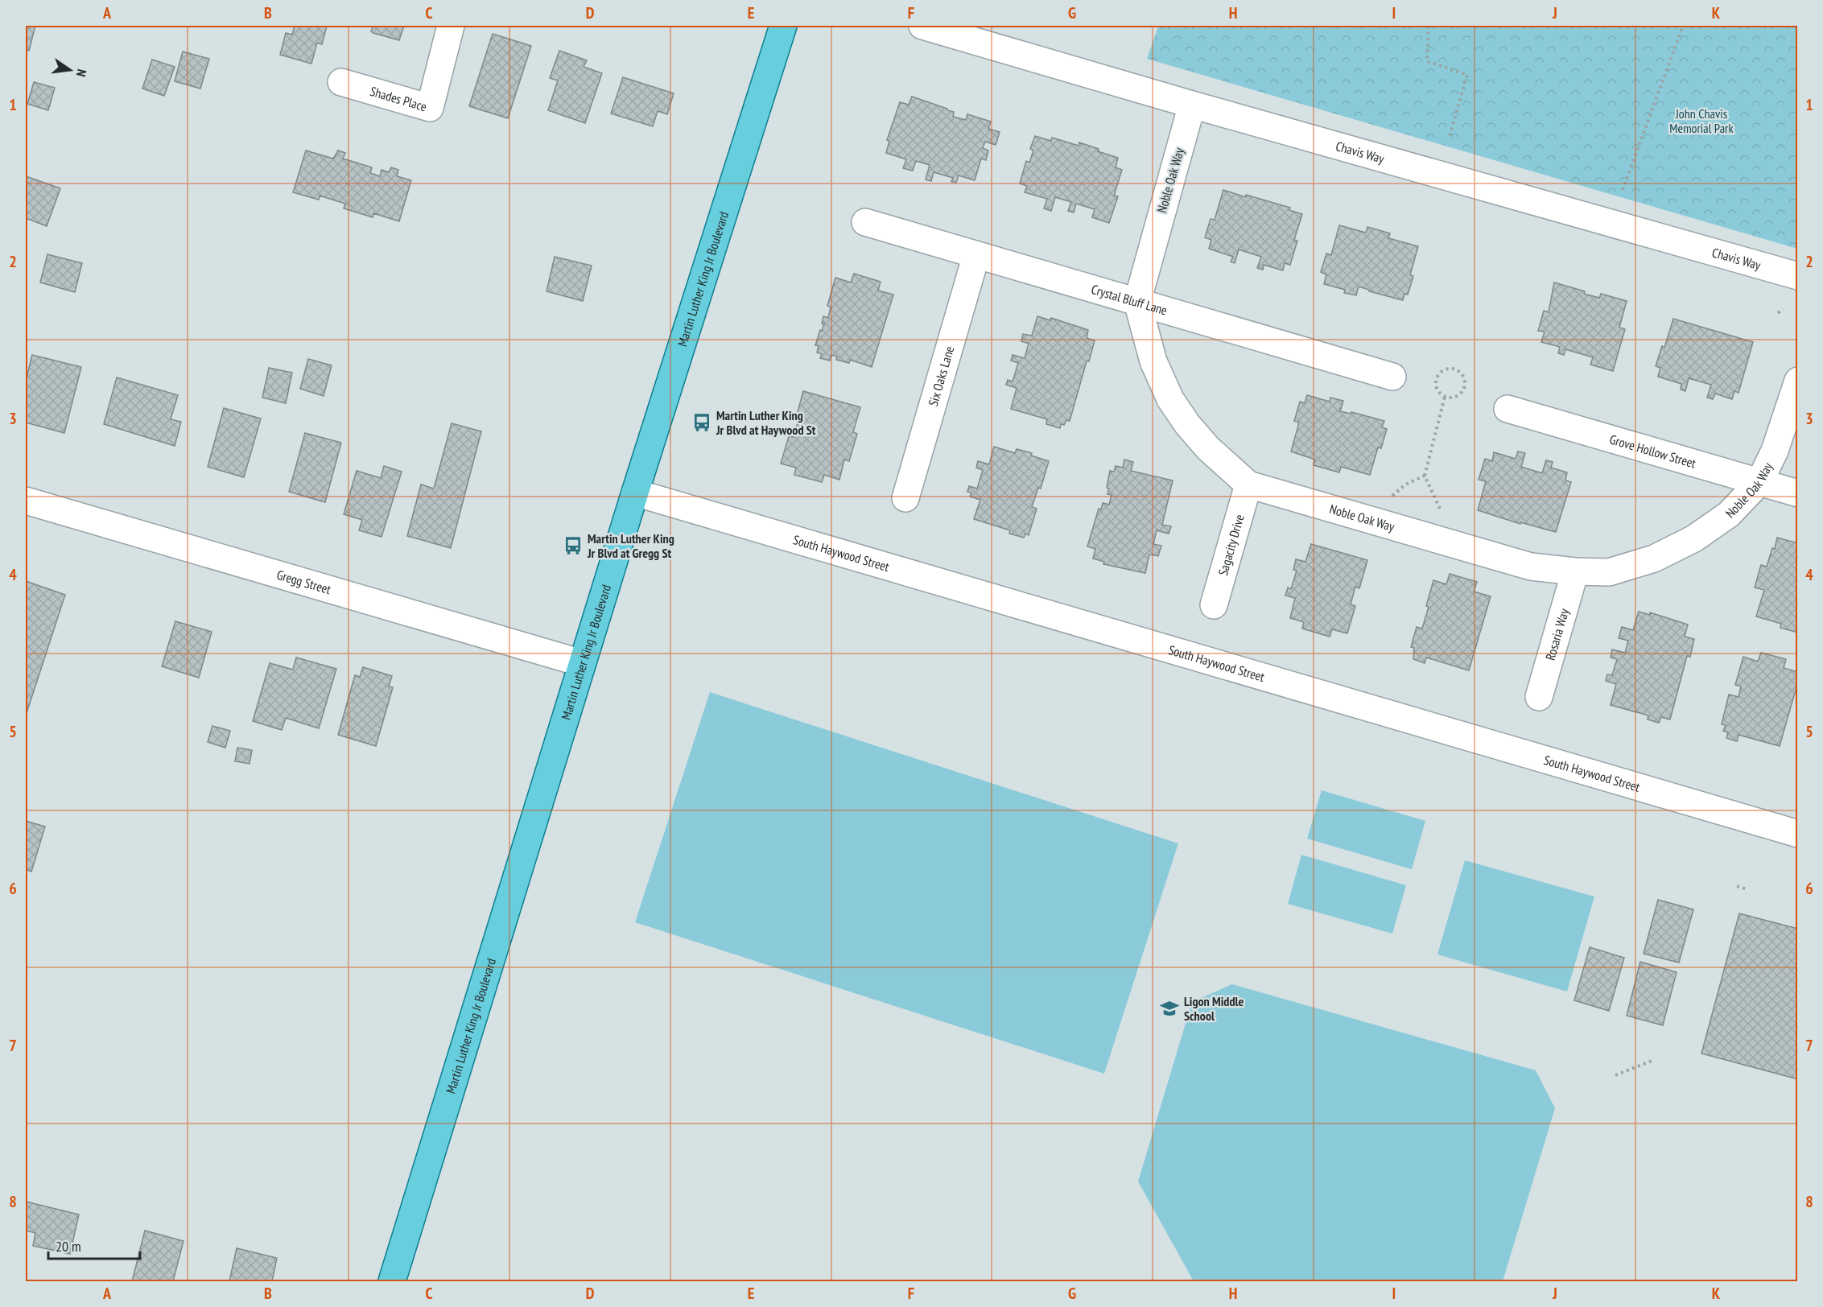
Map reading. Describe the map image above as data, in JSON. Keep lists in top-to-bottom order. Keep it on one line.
{"streets":{"main road":["Martin Luther King Jr Boulevard"],"street":["Shades Place","Chavis Way","Noble Oak Way","Crystal Bluff Lane","Six Oaks Lane","Grove Hollow Street","Sagacity Drive","South Haywood Street","Gregg Street","Rosaria Way"]},"crossings":[["Chavis Way","Noble Oak Way"],["Noble Oak Way","Crystal Bluff Lane"],["Noble Oak Way","Grove Hollow Street"],["Noble Oak Way","Sagacity Drive"],["Noble Oak Way","Rosaria Way"],["Martin Luther King Jr Boulevard","South Haywood Street"],["Martin Luther King Jr Boulevard","Gregg Street"],["Crystal Bluff Lane","Six Oaks Lane"]],"parks":["John Chavis Memorial Park"],"places":{"bus stop":["Martin Luther King Jr Blvd at Haywood St","Martin Luther King Jr Blvd at Gregg St"],"school or university":["Ligon Middle School"]},"scale_bar":"20 m","north":"right","grid":{"columns":["A","B","C","D","E","F","G","H","I","J","K"],"rows":["1","2","3","4","5","6","7","8"]}}
